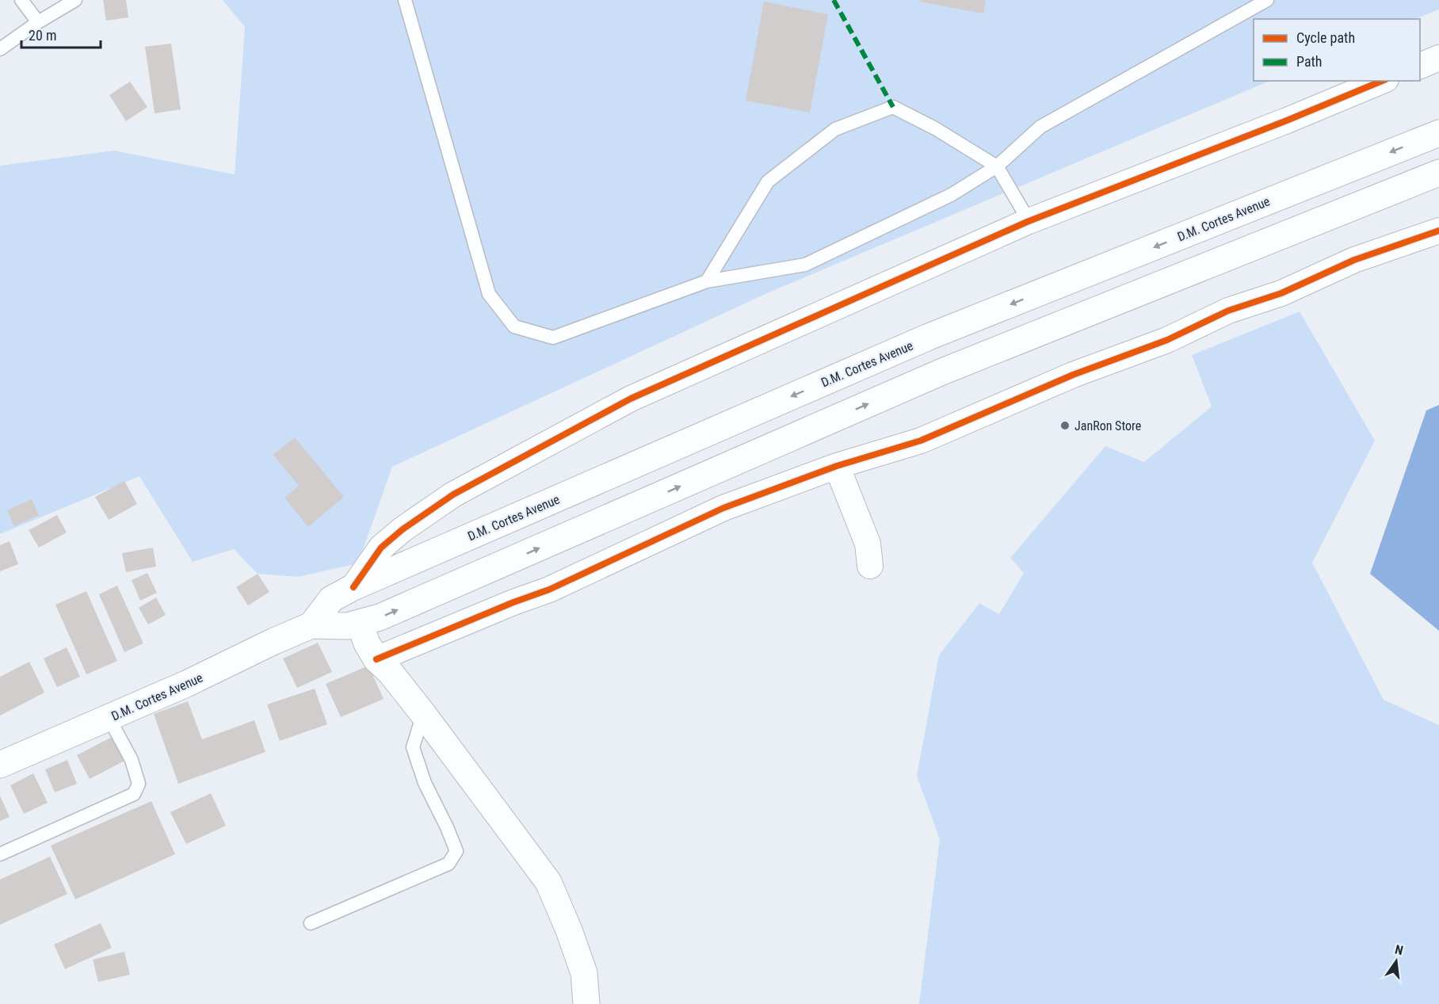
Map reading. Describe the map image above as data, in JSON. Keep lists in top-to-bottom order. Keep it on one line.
{"streets":{"main road":["D.M. Cortes Avenue"]},"places":["JanRon Store"],"legend":["Cycle path","Path"],"scale_bar":"20 m","north":"top"}
